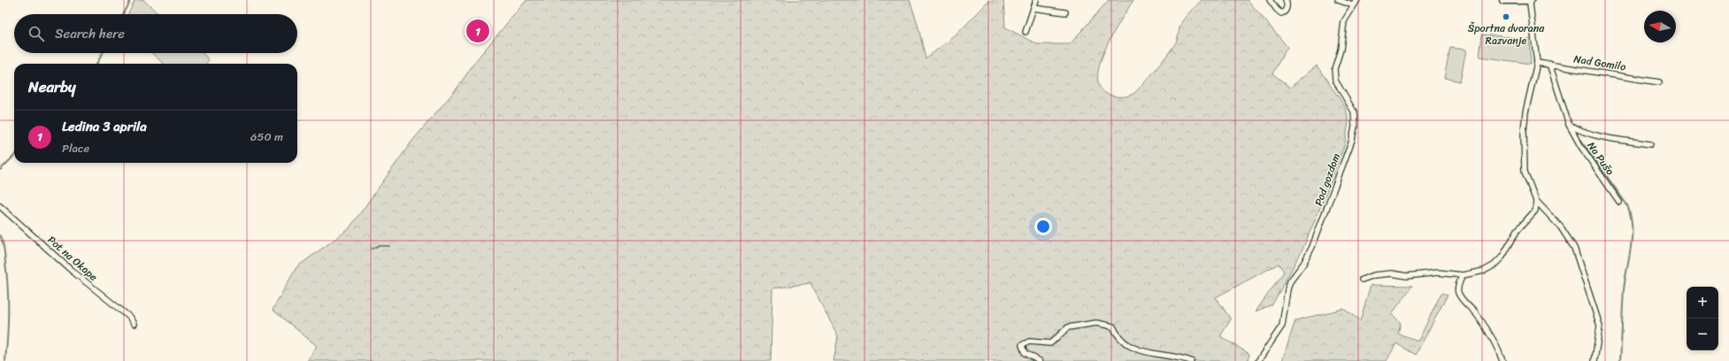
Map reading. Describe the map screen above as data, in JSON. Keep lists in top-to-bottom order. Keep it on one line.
{"streets":{"street":["Nad Gomilo","Na Pušo","Pod gozdom","Pot na Okope"]},"crossings":[["Nad Gomilo","Na Pušo"]],"places":["Športna dvorana Razvanje"],"north":"left","page":{"search":"Search here","pins":"1","heading":"Nearby","list":[{"mark":"1","name":"Ledina 3 aprila","note":"Place","value":"650 m"}],"map_buttons":["+","−"]}}
